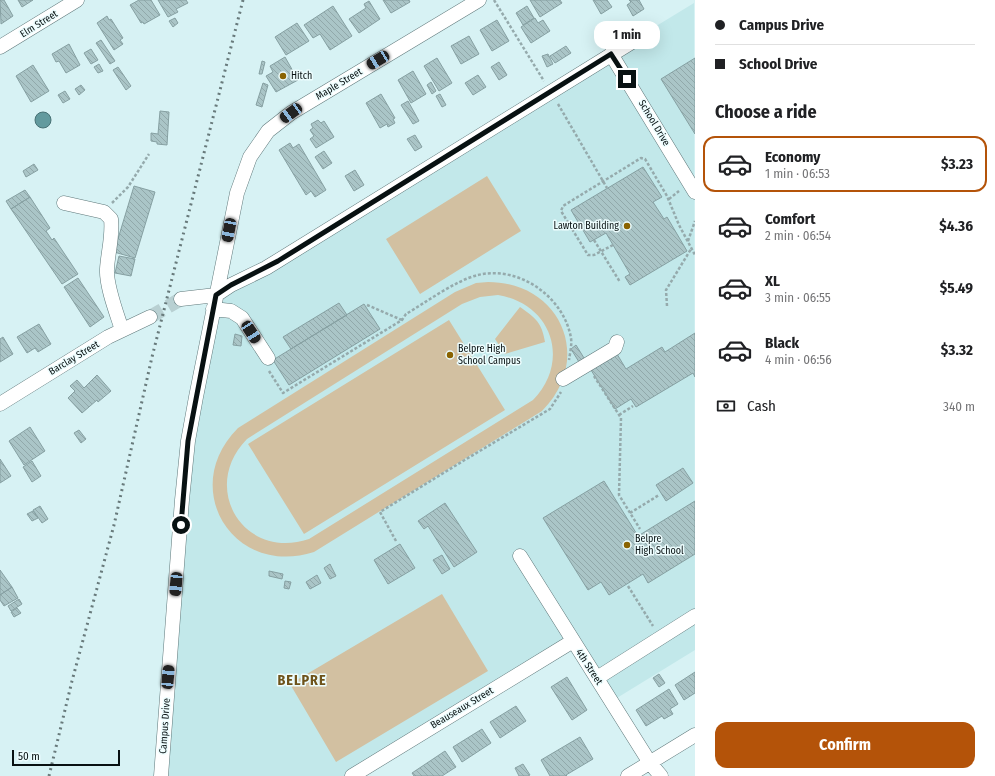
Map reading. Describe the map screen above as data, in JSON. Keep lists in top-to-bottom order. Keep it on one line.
{"streets":{"street":["Elm Street","Maple Street","School Drive","Barclay Street","4th Street","Beauseaux Street","Campus Drive"]},"crossings":[["Maple Street","Campus Drive"],["4th Street","Beauseaux Street"]],"districts":["BELPRE"],"places":["Hitch","Lawton Building","Belpre High School Campus","Belpre High School"],"scale_bar":"50 m","page":{"banner":["Campus Drive","School Drive"],"bubble":"1 min","heading":"Choose a ride","list":[{"name":"Economy","note":"1 min · 06:53","value":"$3.23"},{"name":"Comfort","note":"2 min · 06:54","value":"$4.36"},{"name":"XL","note":"3 min · 06:55","value":"$5.49"},{"name":"Black","note":"4 min · 06:56","value":"$3.32"}],"pay":["Cash","340 m"],"buttons":"Confirm","scale":"50 m"}}
